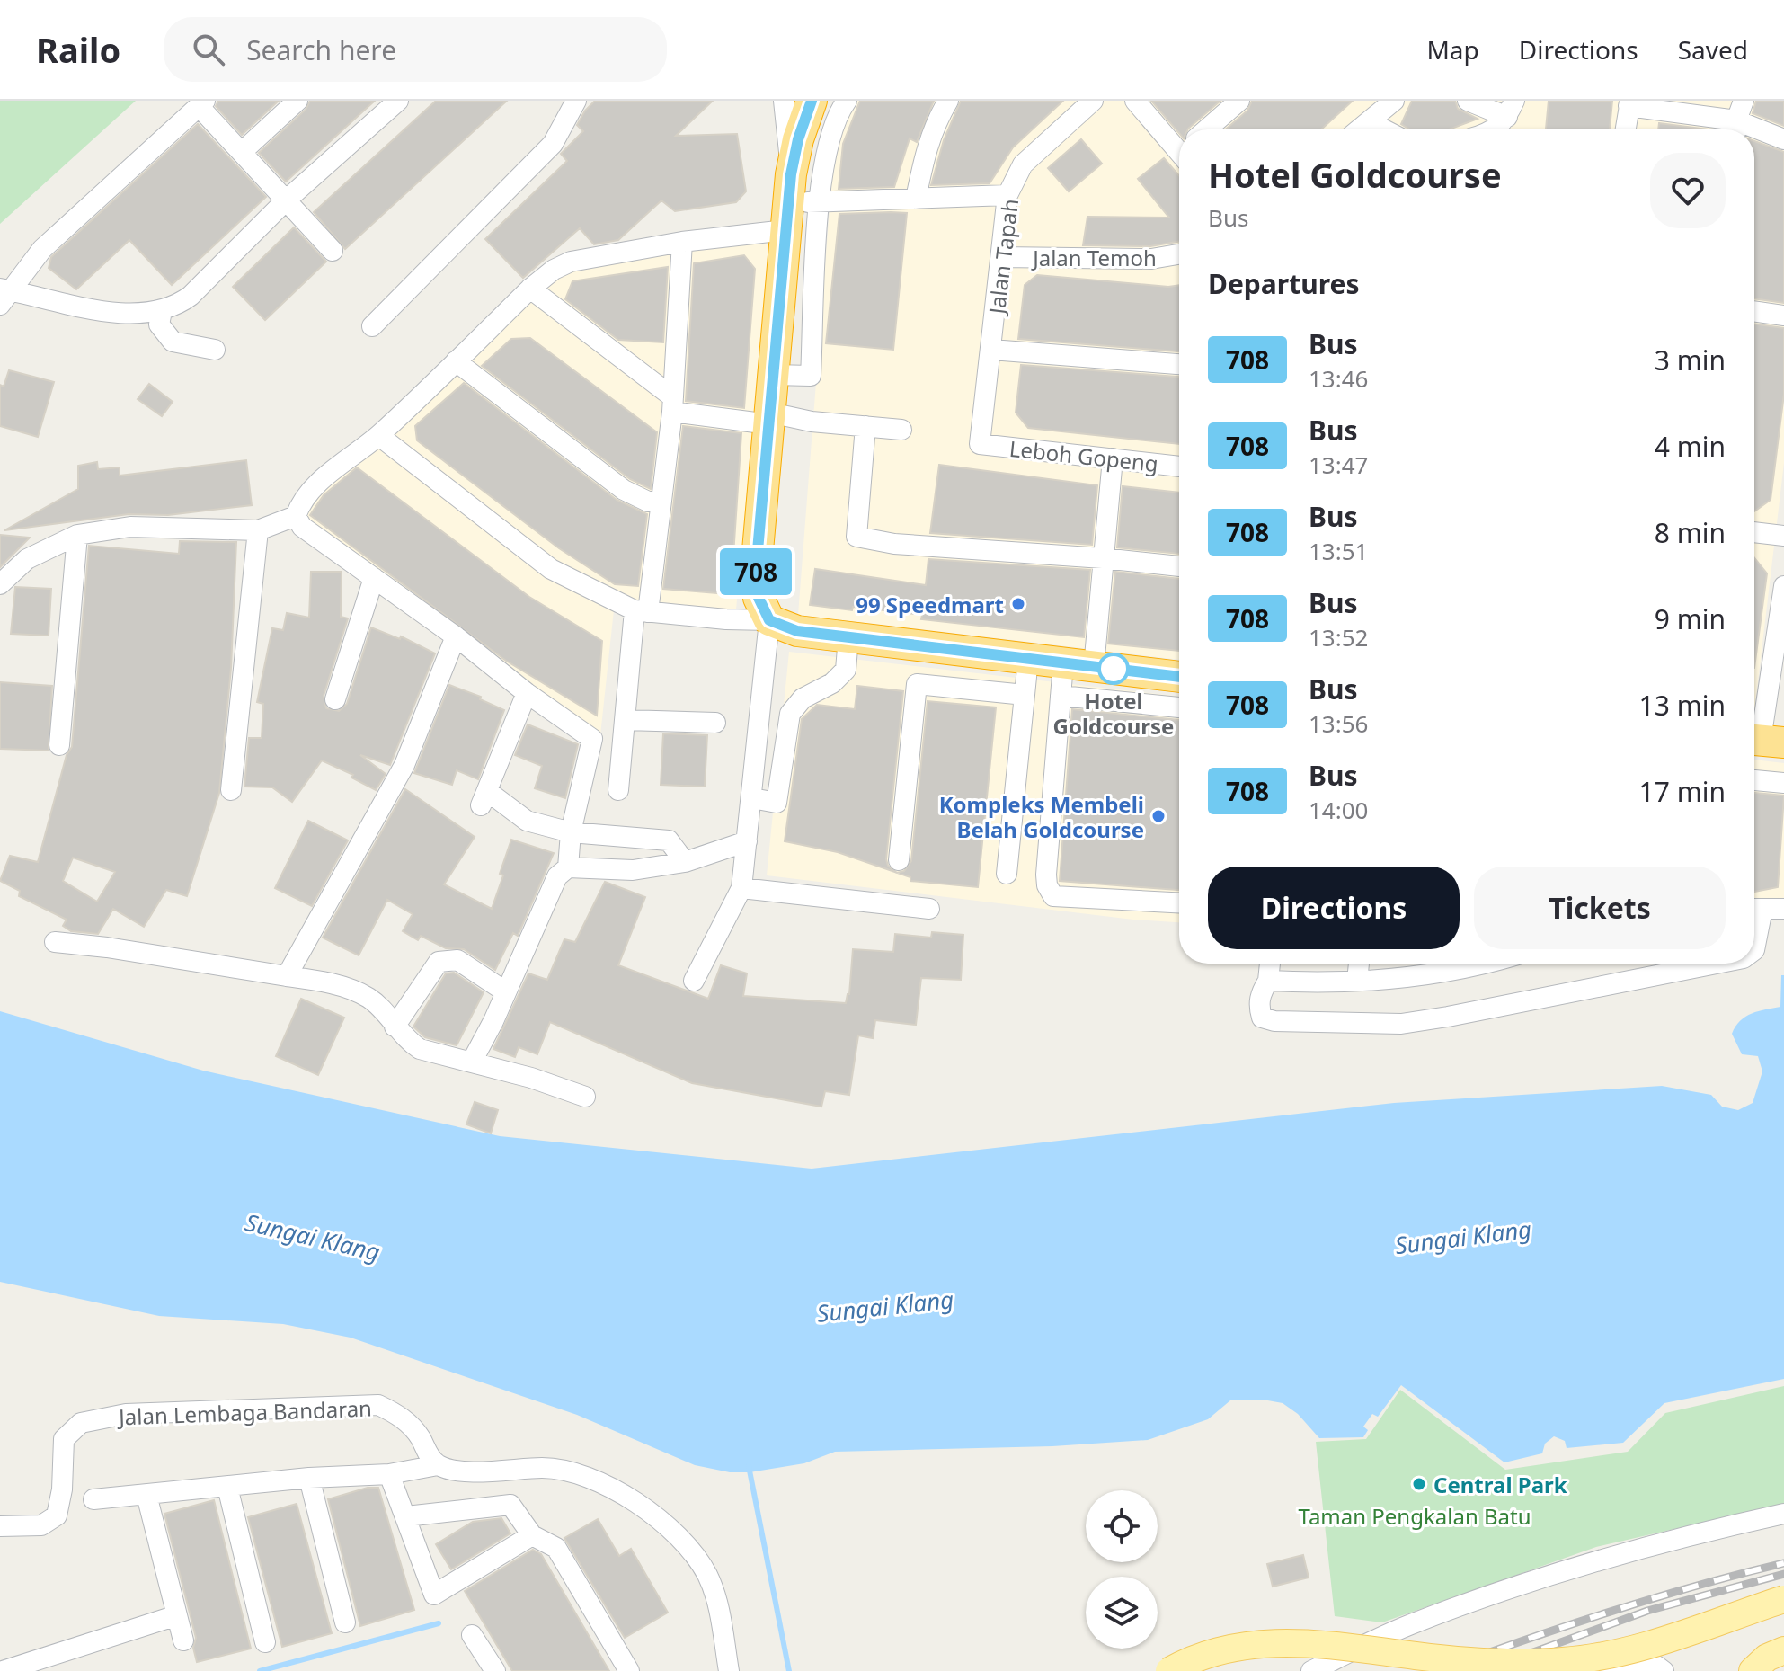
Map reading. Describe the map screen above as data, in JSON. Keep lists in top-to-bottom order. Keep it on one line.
{"streets":{"street":["Jalan Tapah","Jalan Temoh","Leboh Gopeng","Jalan Lembaga Bandaran"]},"crossings":[["Jalan Tapah","Jalan Temoh"],["Jalan Tapah","Leboh Gopeng"]],"water":["Sungai Klang"],"parks":["Taman Pengkalan Batu"],"places":["99 Speedmart","Hotel Goldcourse","Kompleks Membeli Belah Goldcourse","Central Park"],"lines":["bus line 708"],"page":{"header":"Railo","search":"Search here","nav":["Map","Directions","Saved"],"on_map":"708","heading":[["Hotel Goldcourse","Bus"],"Departures"],"list":[{"mark":"708","name":"Bus","note":"13:46","value":"3 min"},{"mark":"708","name":"Bus","note":"13:47","value":"4 min"},{"mark":"708","name":"Bus","note":"13:51","value":"8 min"},{"mark":"708","name":"Bus","note":"13:52","value":"9 min"},{"mark":"708","name":"Bus","note":"13:56","value":"13 min"},{"mark":"708","name":"Bus","note":"14:00","value":"17 min"}],"buttons":["Directions","Tickets"]}}
